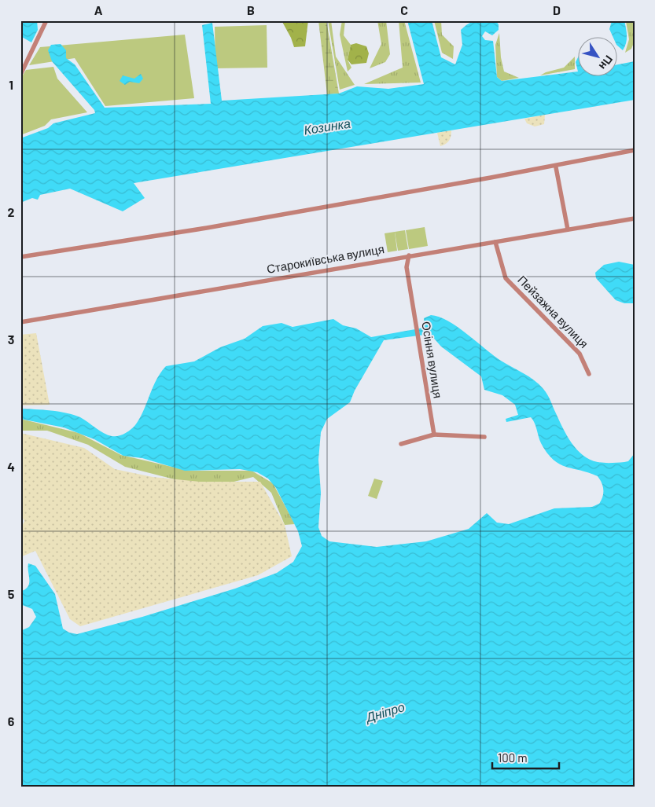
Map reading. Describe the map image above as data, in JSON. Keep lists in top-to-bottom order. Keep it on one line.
{"streets":{"street":["Старокиївська вулиця","Пейзажна вулиця","Осіння вулиця"]},"crossings":[["Старокиївська вулиця","Пейзажна вулиця"],["Старокиївська вулиця","Осіння вулиця"]],"water":["Козинка","Дніпро"],"scale_bar":"100 m","north":"bottom right","grid":{"columns":["A","B","C","D"],"rows":["1","2","3","4","5","6"]}}
